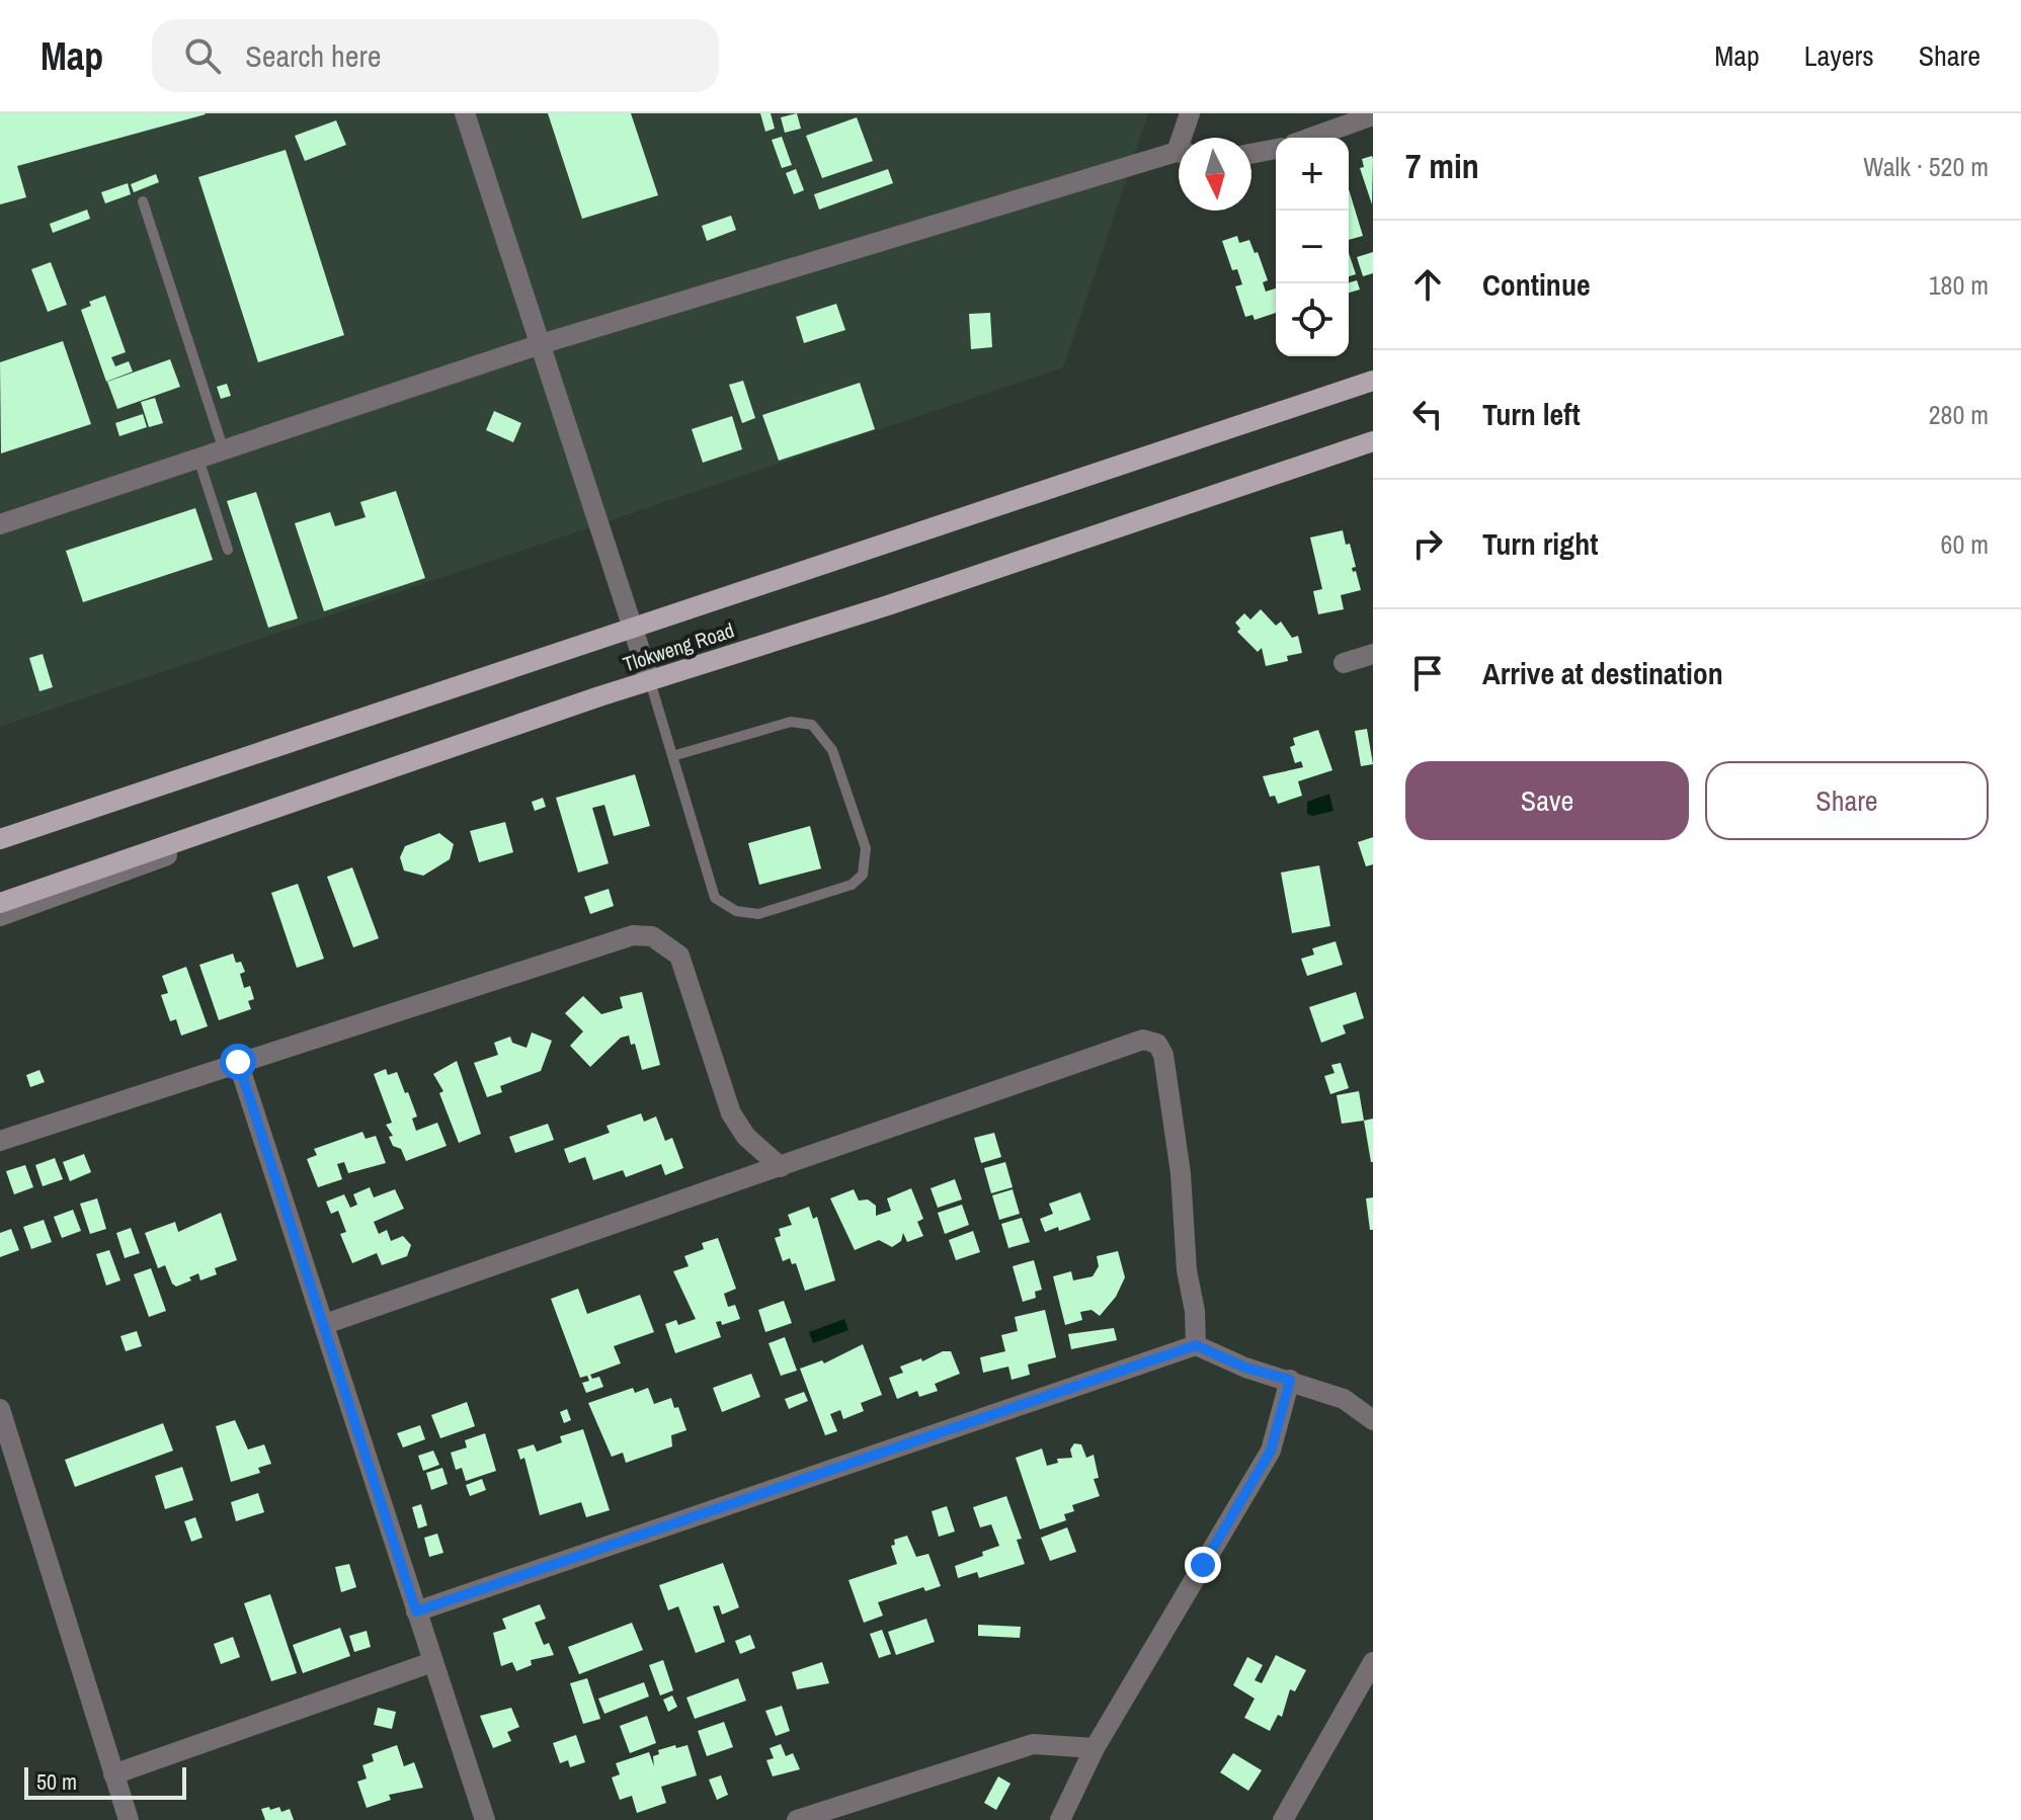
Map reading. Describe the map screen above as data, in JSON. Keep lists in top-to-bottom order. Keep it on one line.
{"streets":{"main road":["Tlokweng Road"]},"scale_bar":"50 m","north":"bottom","page":{"header":"Map","search":"Search here","nav":["Map","Layers","Share"],"heading":["7 min","Walk · 520 m"],"map_buttons":["+","−"],"list":[["Continue","180 m"],["Turn left","280 m"],["Turn right","60 m"],"Arrive at destination"],"buttons":["Save","Share"],"scale":"50 m"}}
